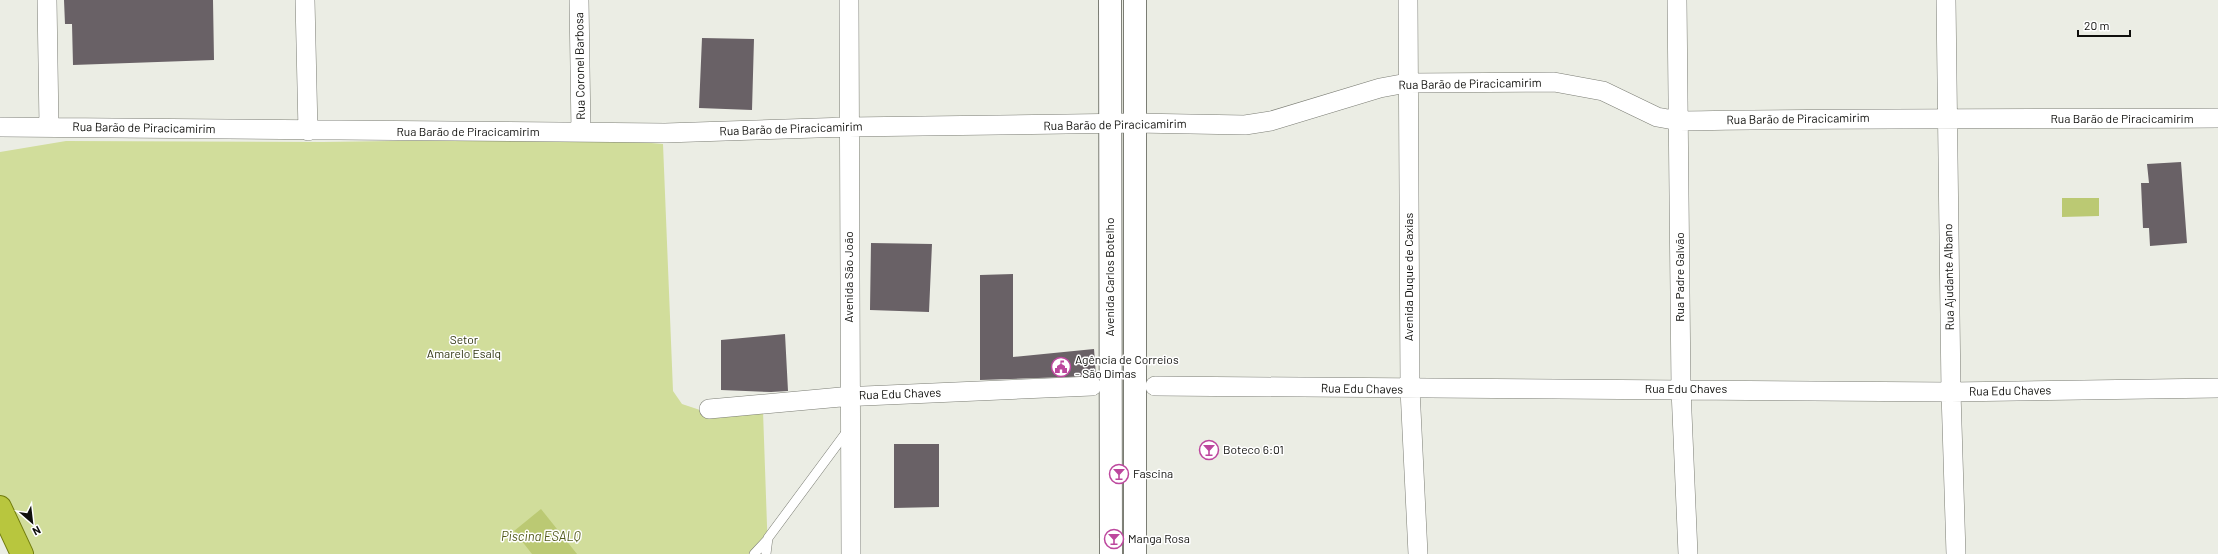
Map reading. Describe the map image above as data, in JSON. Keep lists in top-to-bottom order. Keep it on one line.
{"streets":{"main road":["Avenida Carlos Botelho"],"street":["Rua Coronel Barbosa","Rua Barão de Piracicamirim","Avenida São João","Avenida Duque de Caxias","Rua Padre Galvão","Rua Ajudante Albano","Rua Edu Chaves"]},"crossings":[["Rua Coronel Barbosa","Rua Barão de Piracicamirim"],["Rua Barão de Piracicamirim","Avenida São João"],["Rua Barão de Piracicamirim","Avenida Carlos Botelho"],["Rua Barão de Piracicamirim","Avenida Duque de Caxias"],["Rua Barão de Piracicamirim","Rua Padre Galvão"],["Rua Barão de Piracicamirim","Rua Ajudante Albano"],["Avenida São João","Rua Edu Chaves"],["Avenida Duque de Caxias","Rua Edu Chaves"],["Rua Padre Galvão","Rua Edu Chaves"],["Rua Ajudante Albano","Rua Edu Chaves"]],"water":["Piscina ESALQ"],"parks":["Setor Amarelo Esalq"],"places":{"public building":["Agência de Correios - São Dimas"],"bar":["Boteco 6:01","Fascina","Manga Rosa"]},"scale_bar":"20 m","north":"bottom right"}
